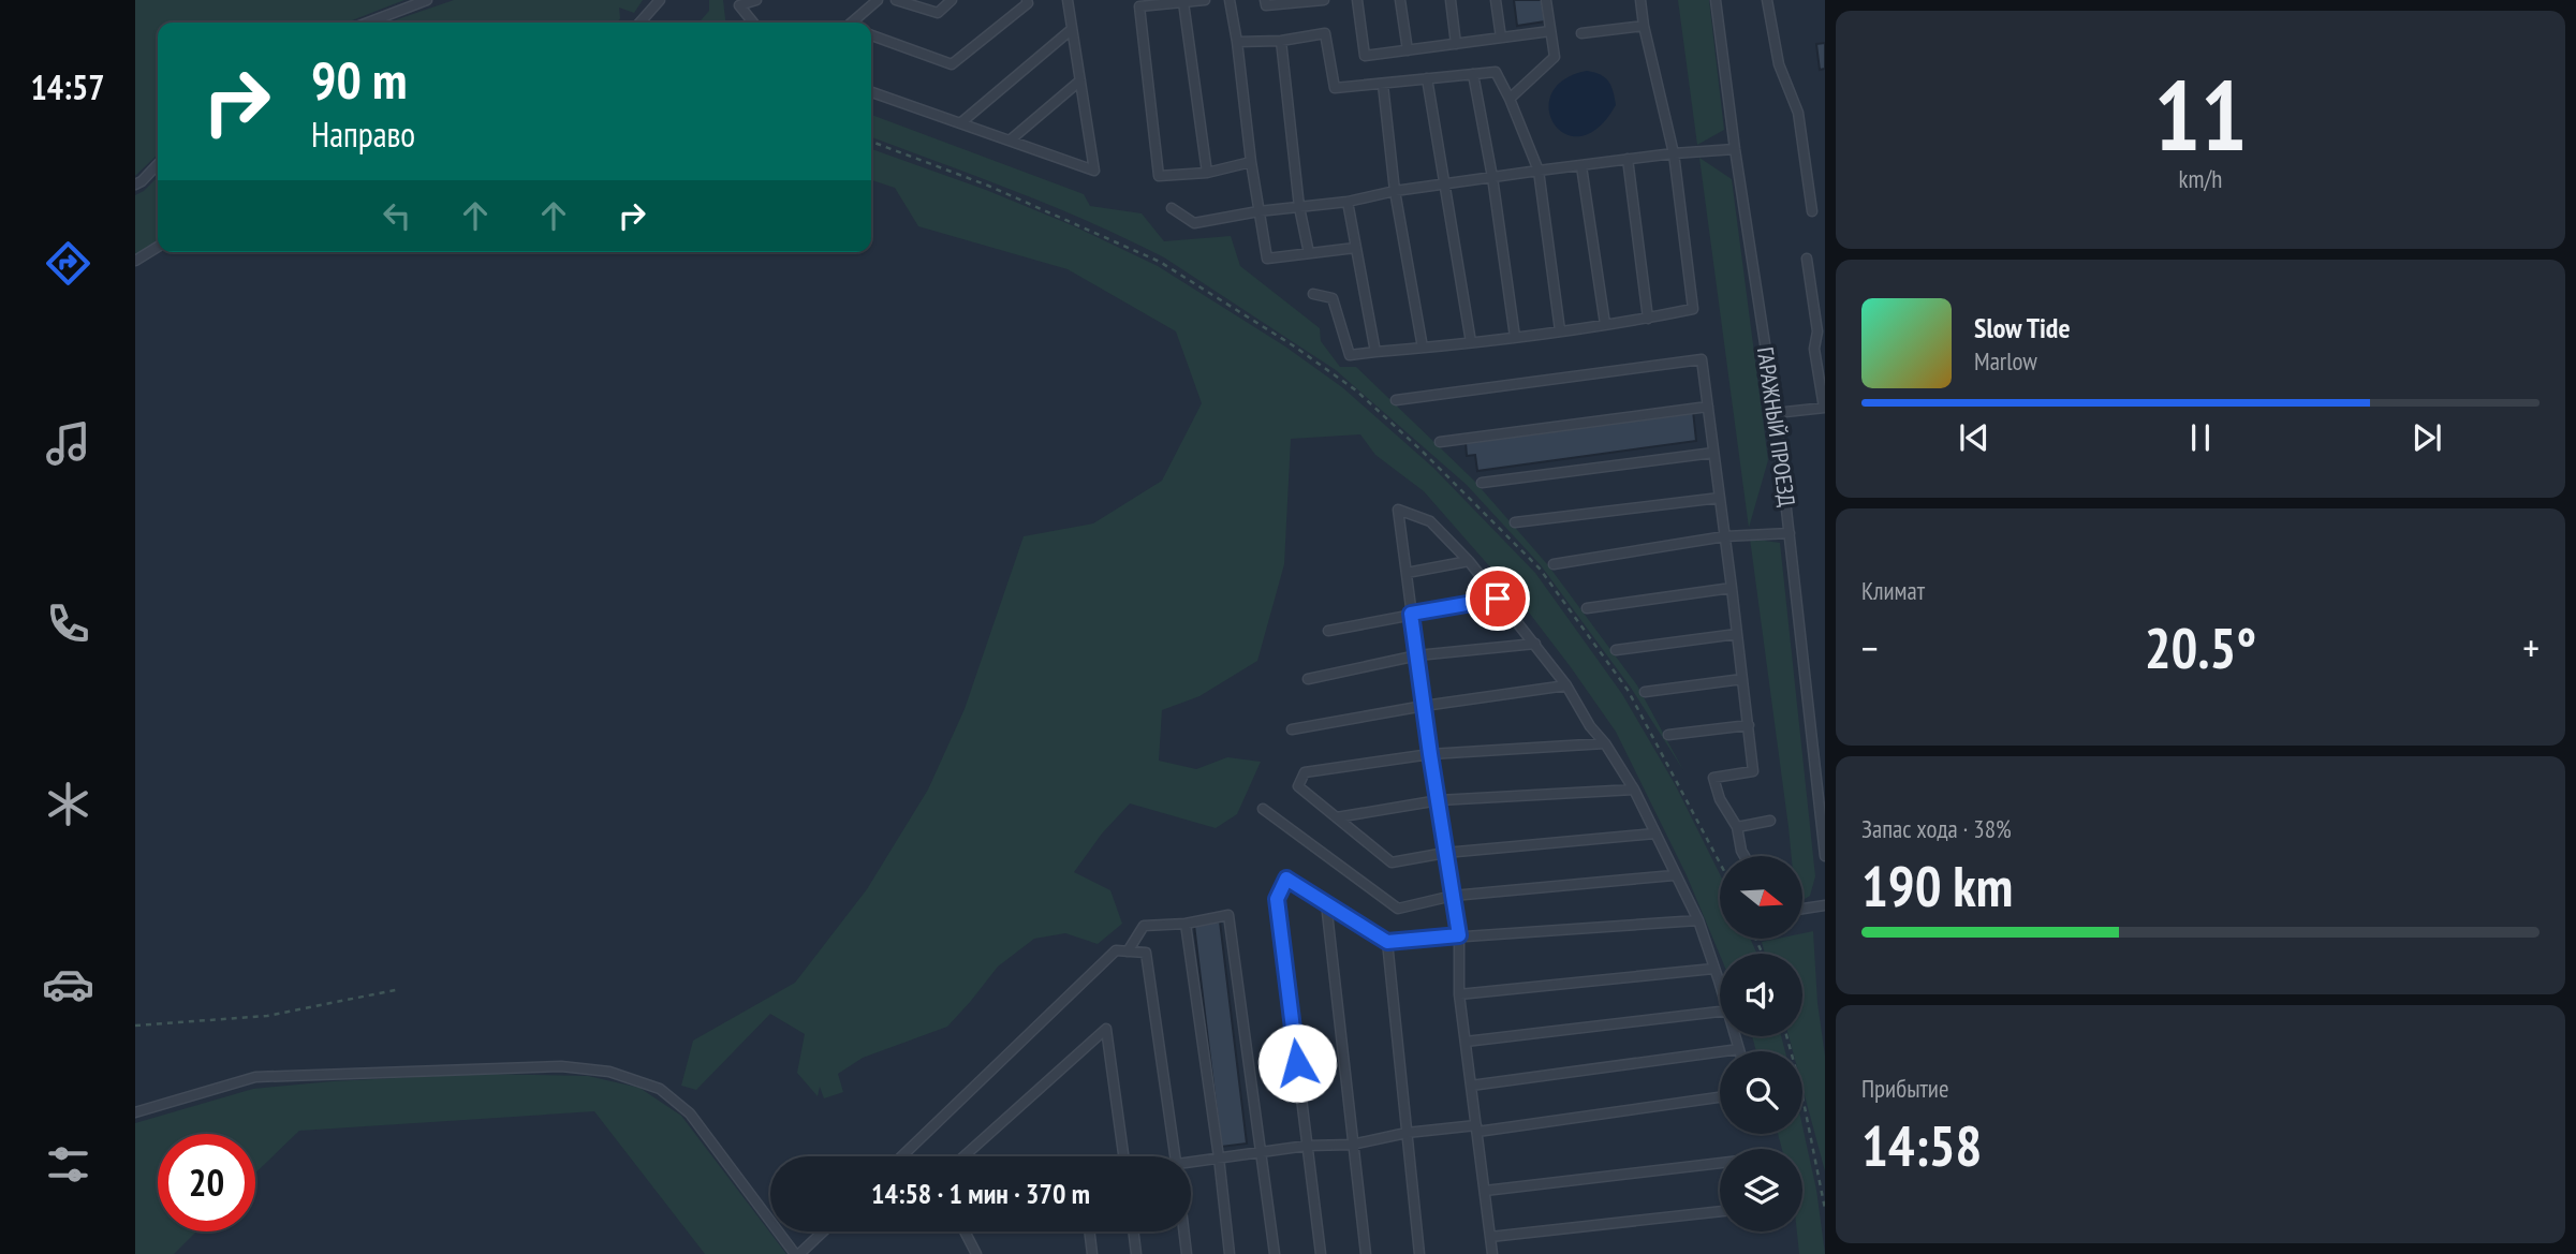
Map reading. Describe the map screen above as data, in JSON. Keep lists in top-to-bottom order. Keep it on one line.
{"streets":{"lane":["ГАРАЖНЫЙ ПРОЕЗД"]},"north":"right","page":{"tabs":"14:57","tile":[["11","km/h"],"Климат",["Запас хода · 38%","190 km"],["Прибытие","14:58"]],"turn":["90 m","Направо"],"song":["Slow Tide","Marlow"],"heat":["−","20.5°","+"],"limit":"20","trip":"14:58 · 1 мин · 370 m"}}
